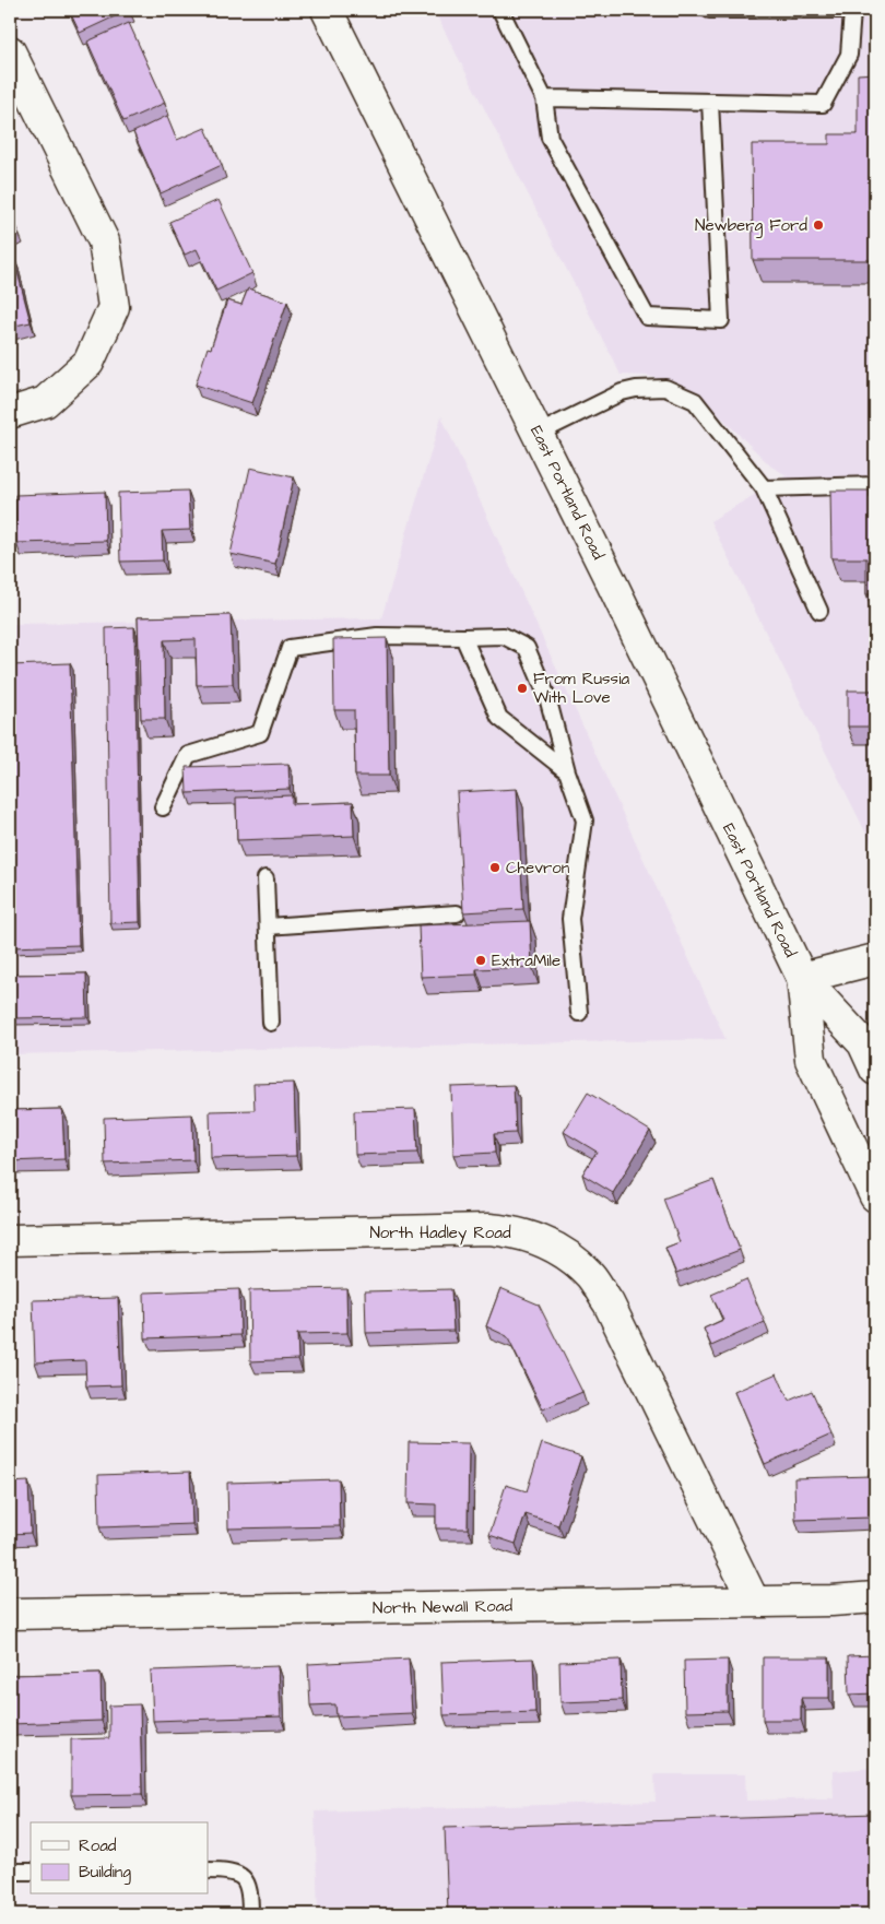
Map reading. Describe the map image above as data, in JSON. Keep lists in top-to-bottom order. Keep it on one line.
{"streets":{"main road":["East Portland Road","North Hadley Road","North Newall Road"]},"crossings":[["North Hadley Road","North Newall Road"]],"places":["Newberg Ford","From Russia With Love","Chevron","ExtraMile"],"legend":["Road","Building"]}
